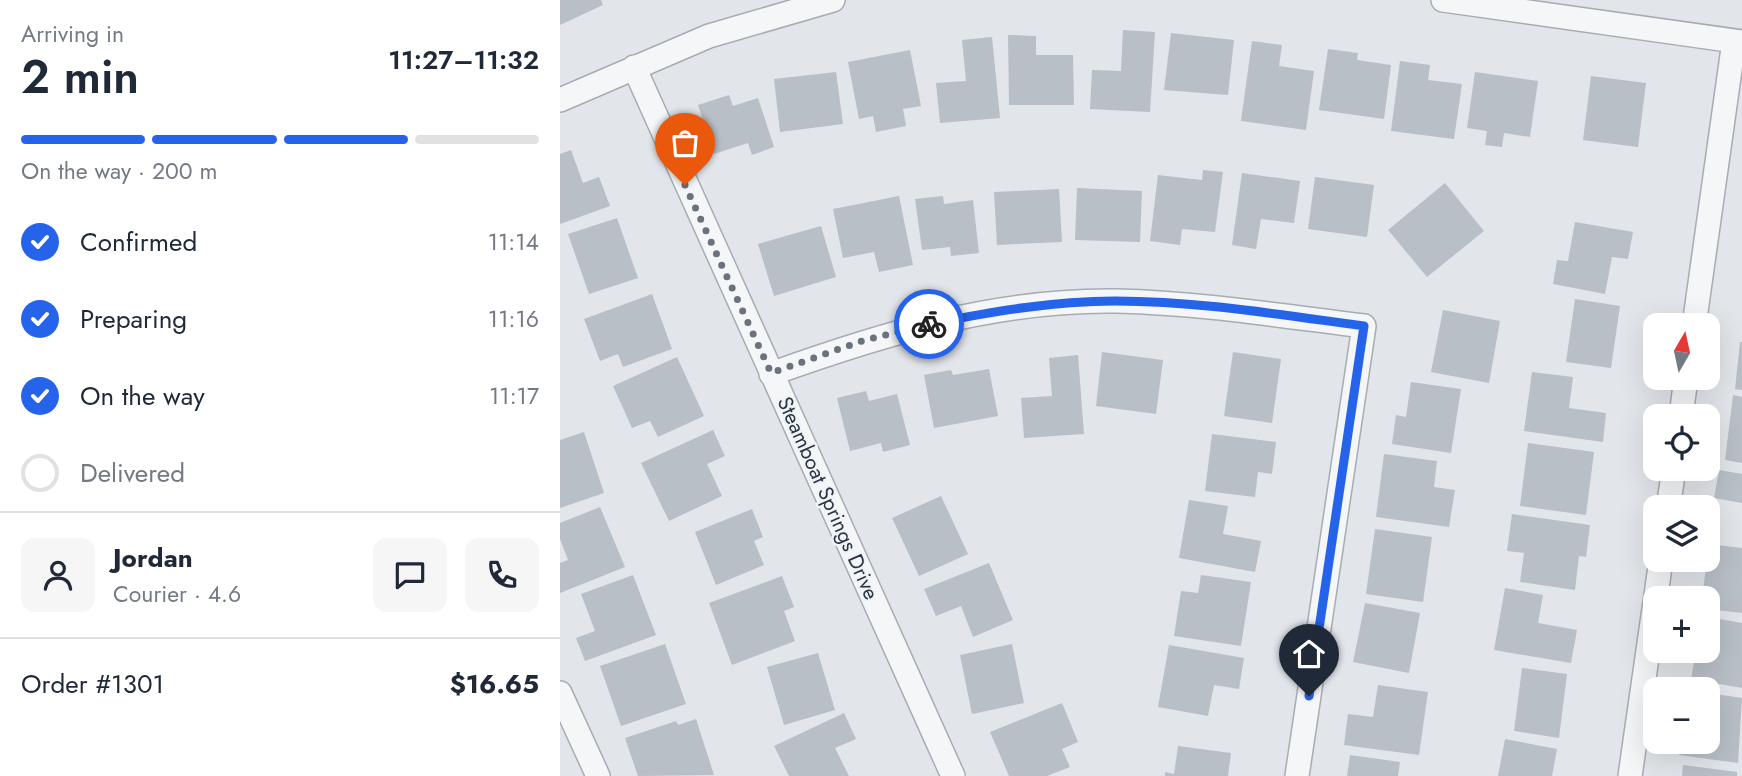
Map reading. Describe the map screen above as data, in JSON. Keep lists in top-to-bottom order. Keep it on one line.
{"streets":{"street":["Steamboat Springs Drive"]},"north":"top","page":{"heading":["2 min","Arriving in","11:27–11:32"],"panel":["Jordan","Courier · 4.6","Order #1301","$16.65"],"bar":"On the way · 200 m","list":[["Confirmed","11:14"],["Preparing","11:16"],["On the way","11:17"],"Delivered"],"map_buttons":["+","−"]}}
